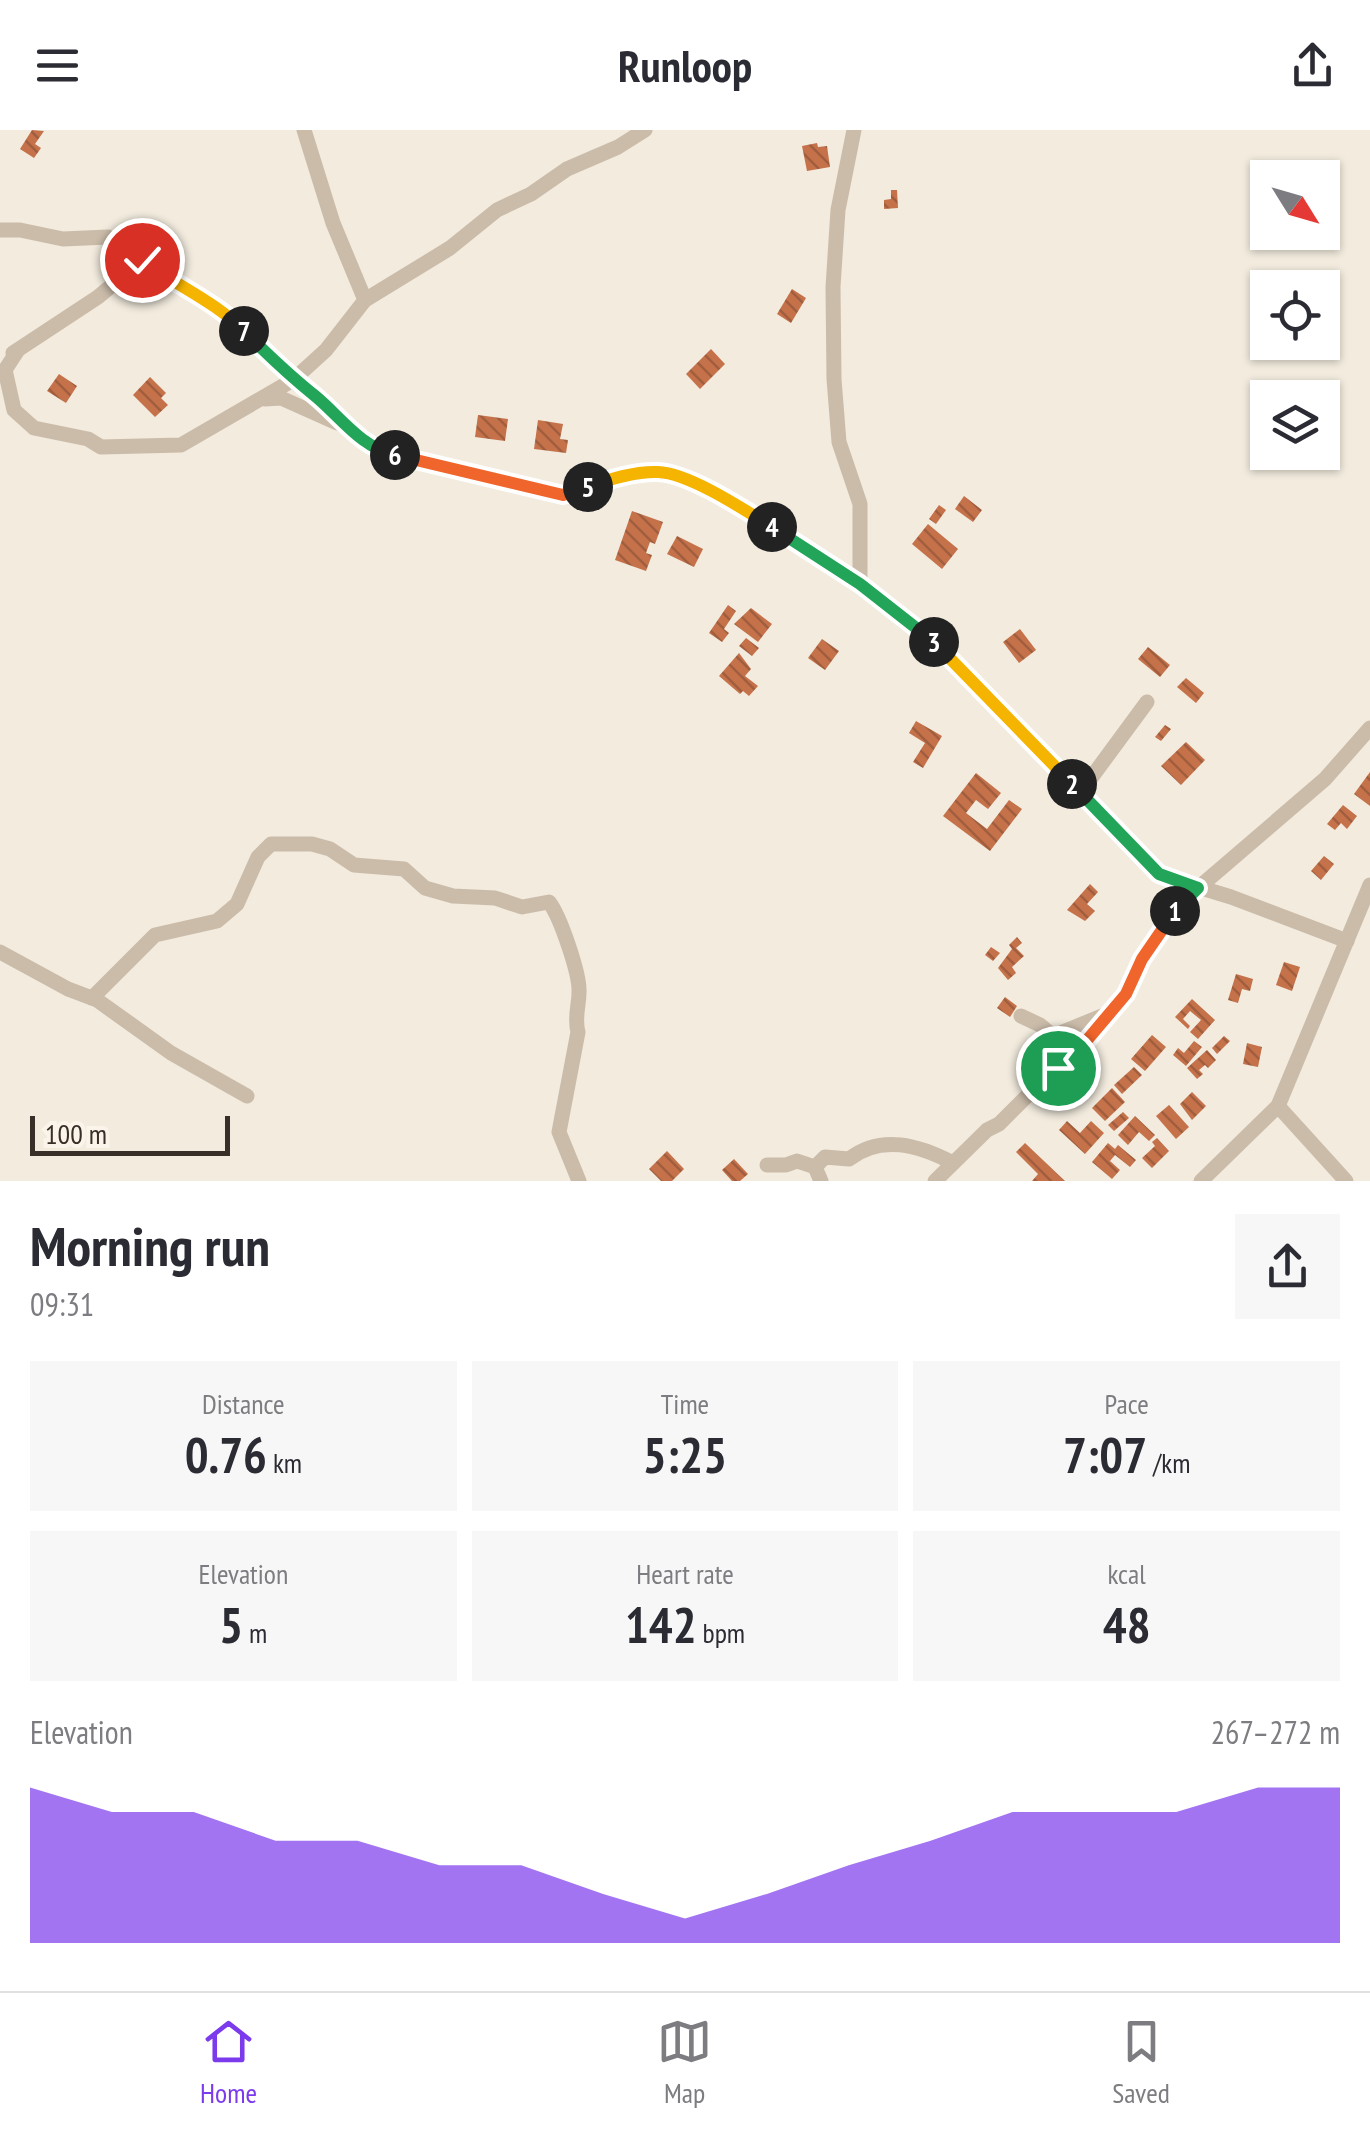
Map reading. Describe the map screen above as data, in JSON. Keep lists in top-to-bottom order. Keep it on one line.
{"scale_bar":"100 m","north":"bottom right","page":{"header":"Runloop","pins":["7","6","5","4","3","2","1"],"scale":"100 m","heading":["Morning run","09:31"],"stats":[["Distance","0.76 km"],["Time","5:25"],["Pace","7:07 /km"],["Elevation","5 m"],["Heart rate","142 bpm"],["kcal","48"]],"chart":["Elevation","267–272 m"],"tabs":["Home","Map","Saved"]}}
